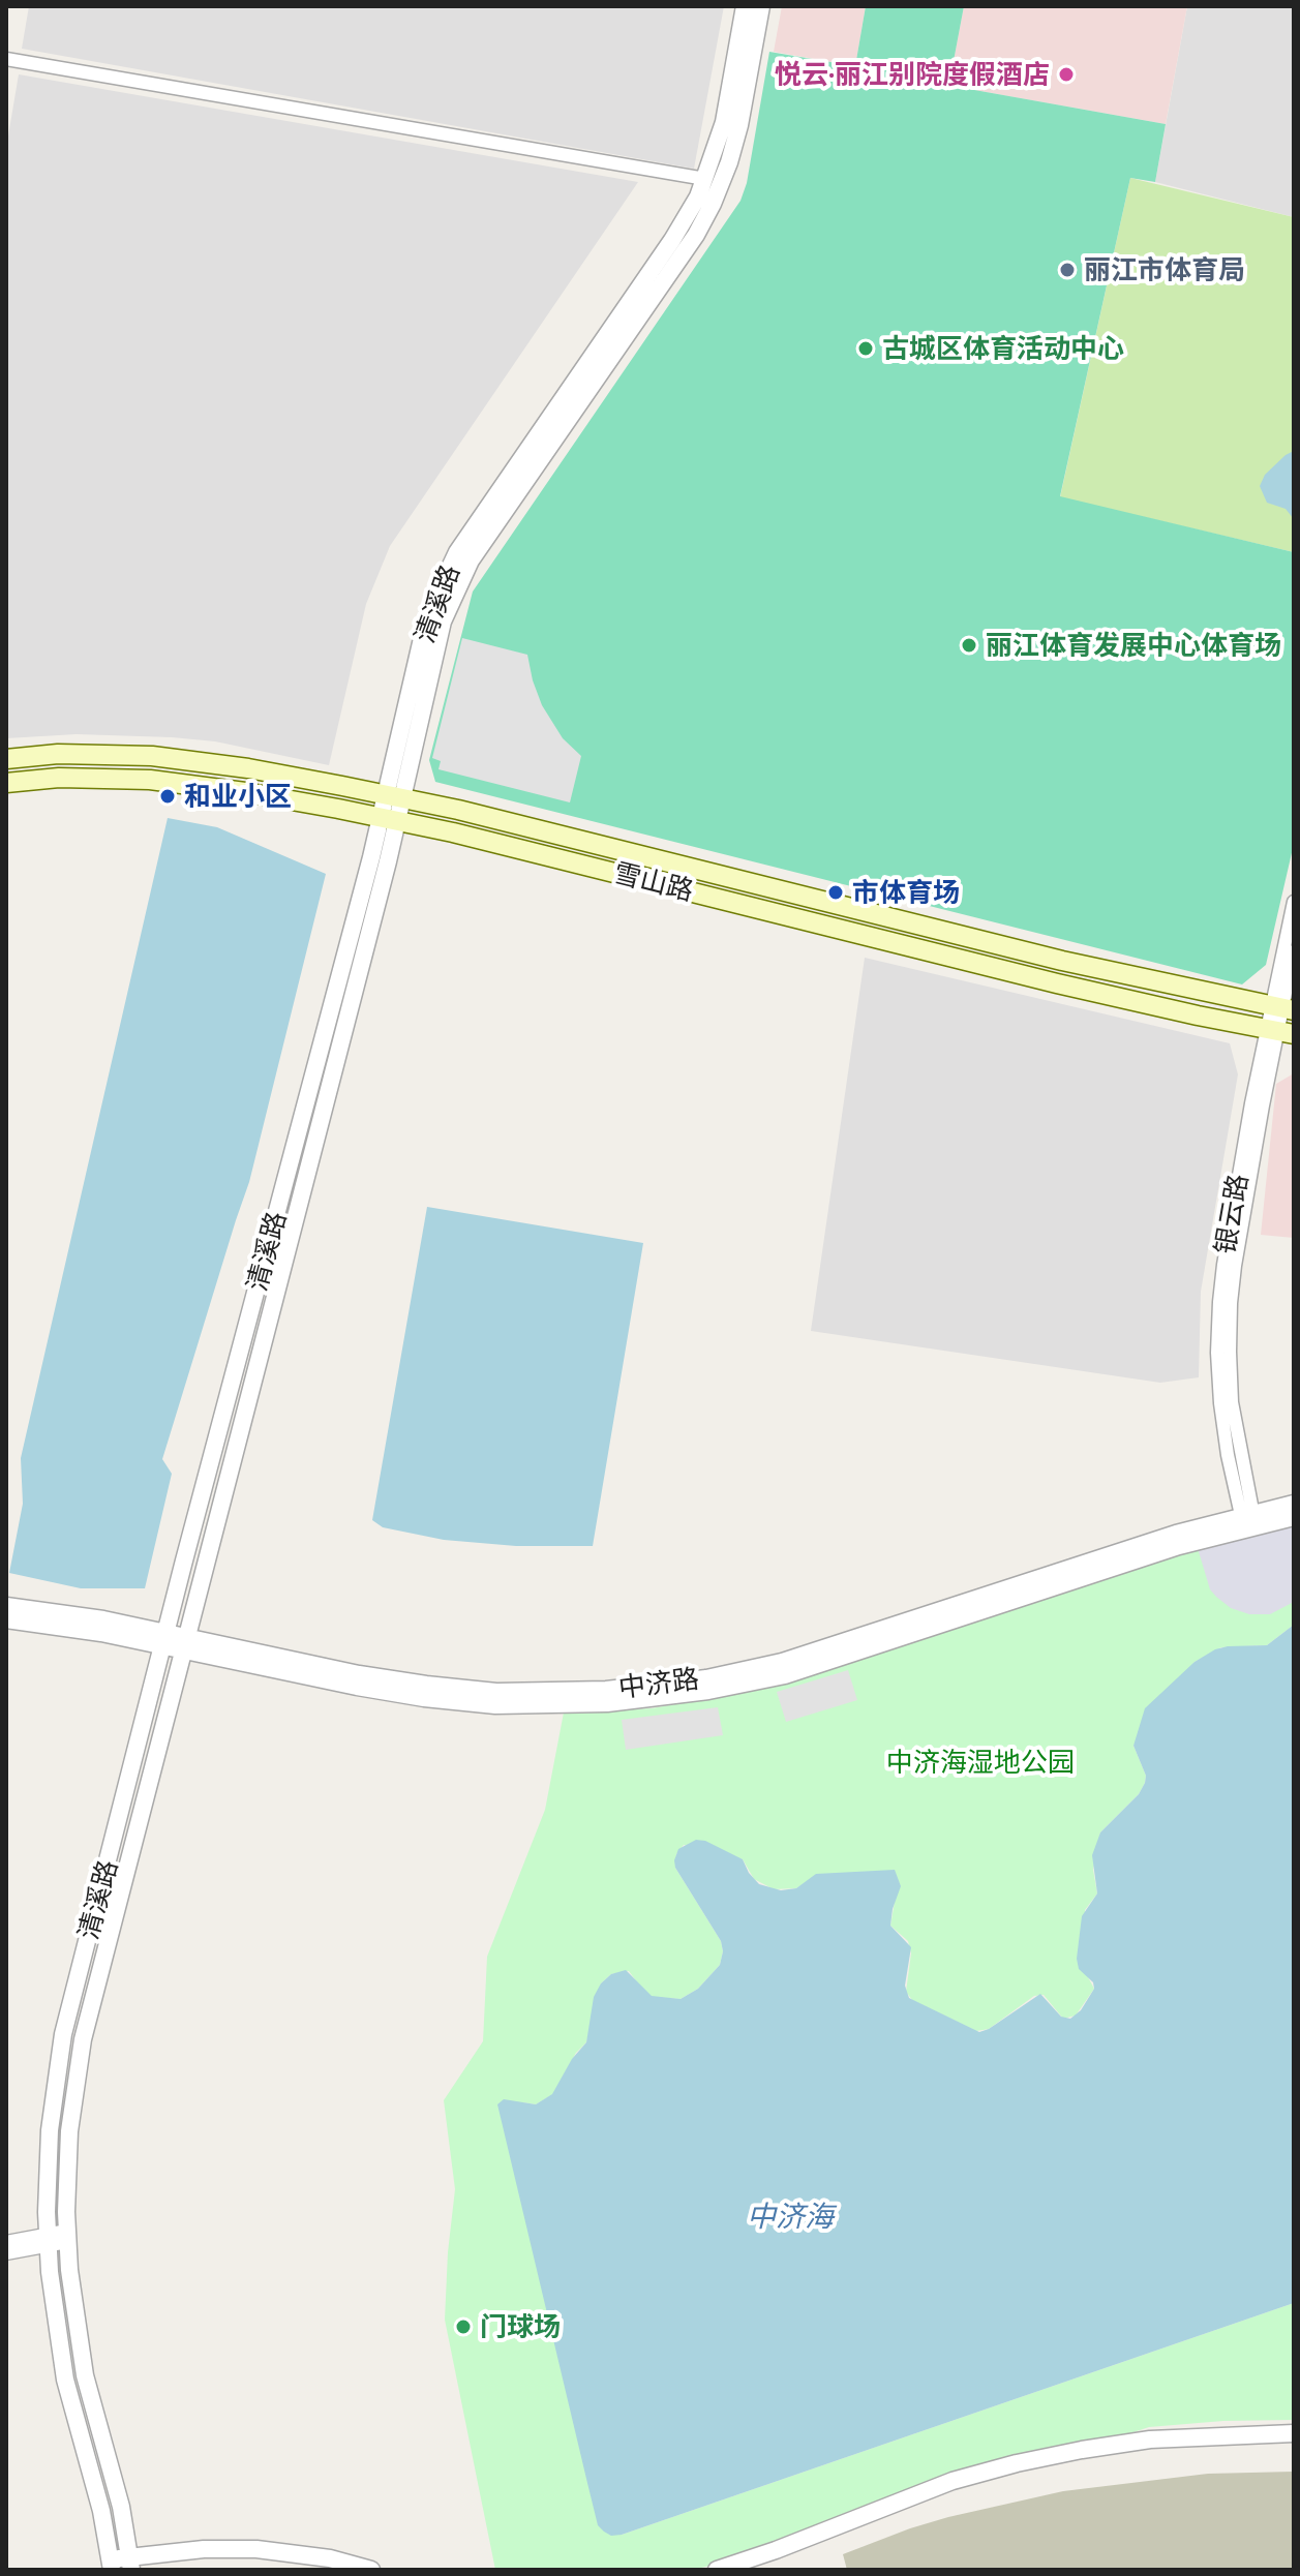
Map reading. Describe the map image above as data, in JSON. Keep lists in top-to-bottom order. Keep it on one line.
{"streets":{"main road":["雪山路"],"street":["清溪路","银云路","中济路"]},"crossings":[["清溪路","雪山路"],["清溪路","中济路"],["雪山路","银云路"],["银云路","中济路"]],"water":["中济海"],"parks":["中济海湿地公园"],"places":["悦云·丽江别院度假酒店","丽江市体育局","古城区体育活动中心","丽江体育发展中心体育场","和业小区","市体育场","门球场"]}
